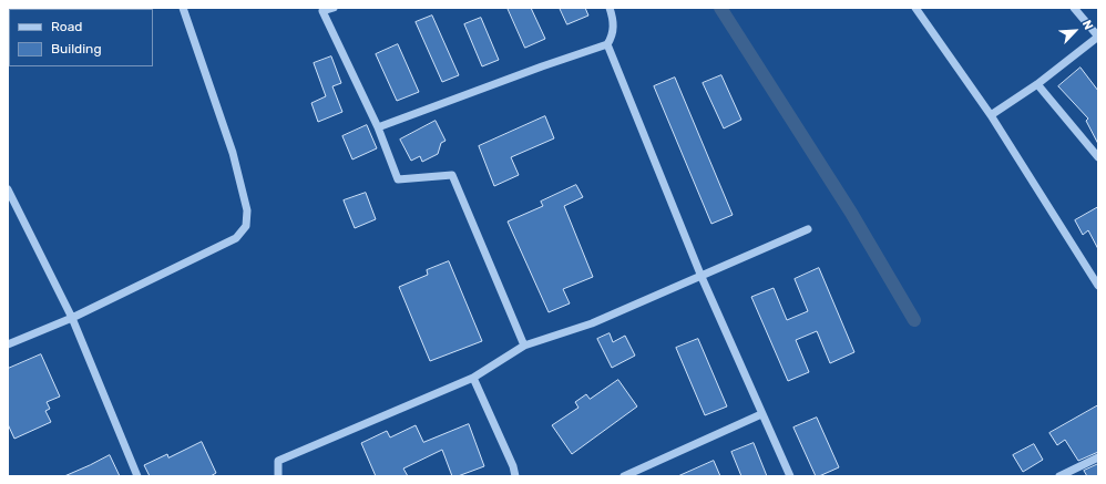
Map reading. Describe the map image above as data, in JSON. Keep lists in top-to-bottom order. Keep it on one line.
{"legend":["Road","Building"],"north":"top right"}
